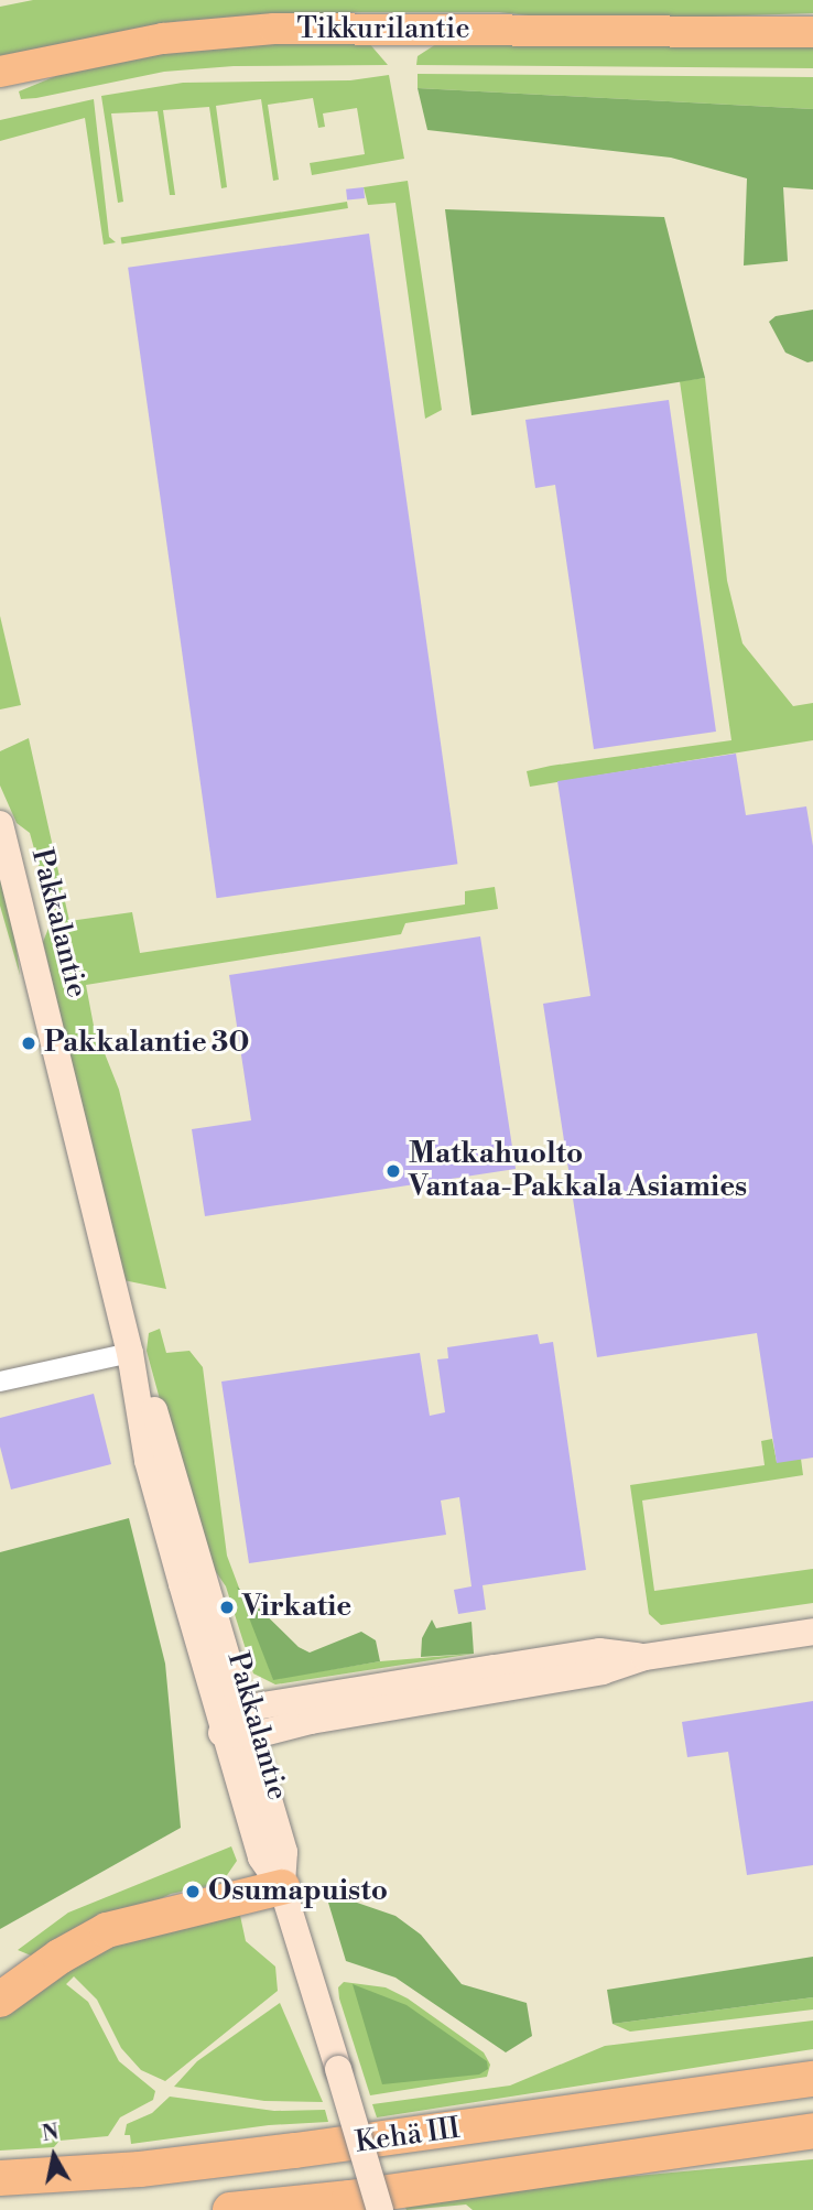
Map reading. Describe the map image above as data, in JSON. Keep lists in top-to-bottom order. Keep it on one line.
{"streets":{"highway":["Kehä III"],"main road":["Tikkurilantie","Pakkalantie"]},"places":["Pakkalantie 30","Matkahuolto Vantaa-Pakkala Asiamies","Virkatie","Osumapuisto"],"north":"top"}
